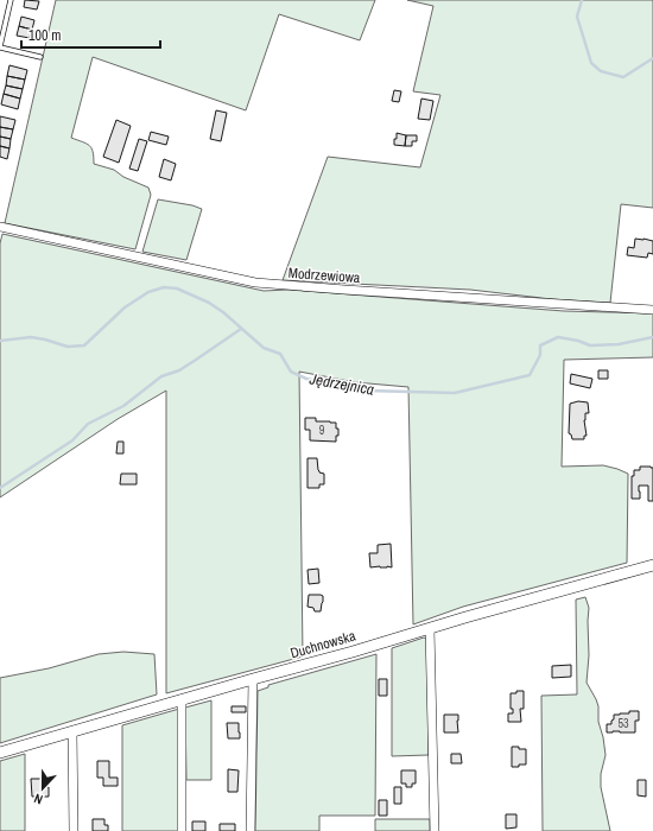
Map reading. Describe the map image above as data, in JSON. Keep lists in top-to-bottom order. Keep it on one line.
{"streets":{"street":["Modrzewiowa","Duchnowska"]},"water":["Jędrzejnica"],"house_numbers":["9","53"],"scale_bar":"100 m","north":"bottom"}
